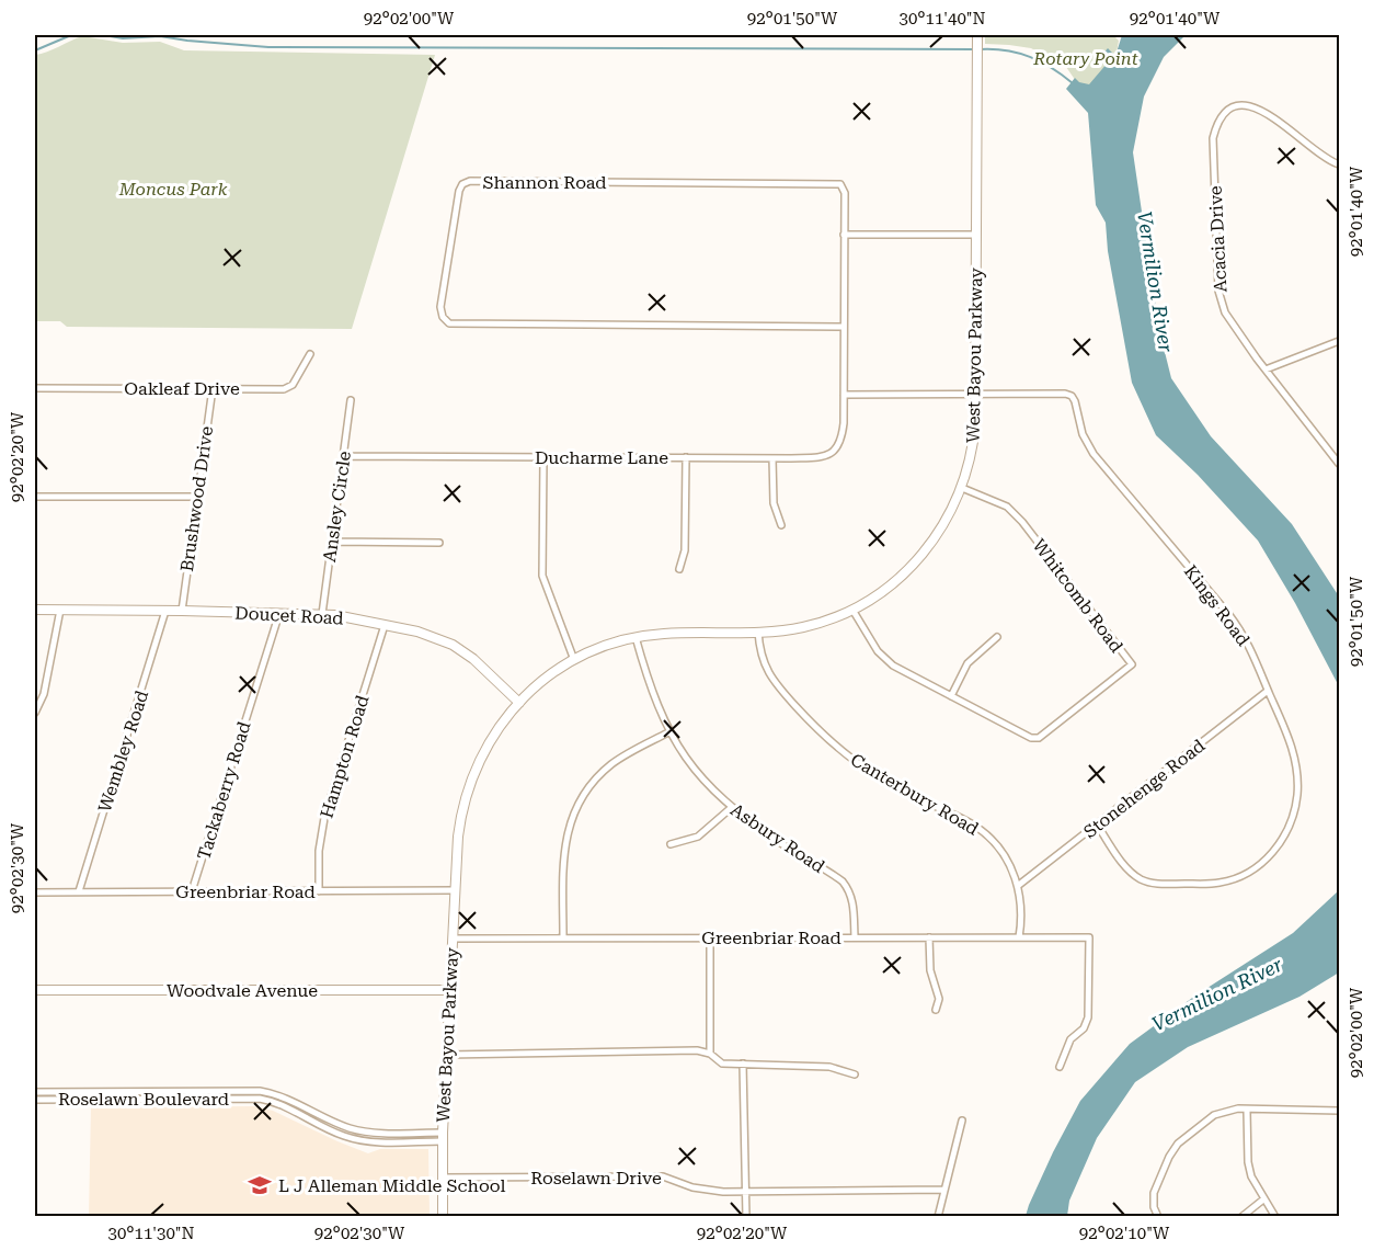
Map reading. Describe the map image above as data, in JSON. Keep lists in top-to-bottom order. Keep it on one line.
{"streets":{"street":["Shannon Road","Acacia Drive","West Bayou Parkway","Oakleaf Drive","Ducharme Lane","Brushwood Drive","Ansley Circle","Whitcomb Road","Kings Road","Doucet Road","Wembley Road","Hampton Road","Stonehenge Road","Tackaberry Road","Canterbury Road","Asbury Road","Greenbriar Road","Woodvale Avenue","Roselawn Boulevard","Roselawn Drive"]},"crossings":[["Shannon Road","Ducharme Lane"],["Shannon Road","Kings Road"],["West Bayou Parkway","Whitcomb Road"],["West Bayou Parkway","Kings Road"],["West Bayou Parkway","Doucet Road"],["West Bayou Parkway","Canterbury Road"],["West Bayou Parkway","Asbury Road"],["West Bayou Parkway","Greenbriar Road"],["West Bayou Parkway","Woodvale Avenue"],["West Bayou Parkway","Roselawn Boulevard"],["West Bayou Parkway","Roselawn Drive"],["Oakleaf Drive","Brushwood Drive"],["Ducharme Lane","Ansley Circle"],["Brushwood Drive","Doucet Road"],["Ansley Circle","Doucet Road"],["Kings Road","Stonehenge Road"],["Doucet Road","Wembley Road"],["Doucet Road","Hampton Road"],["Doucet Road","Tackaberry Road"],["Wembley Road","Greenbriar Road"],["Hampton Road","Greenbriar Road"],["Stonehenge Road","Canterbury Road"],["Tackaberry Road","Greenbriar Road"],["Canterbury Road","Greenbriar Road"],["Asbury Road","Greenbriar Road"]],"water":["Vermilion River"],"parks":["Rotary Point","Moncus Park"],"places":{"school or university":["L J Alleman Middle School"]},"coordinates":["92°02'00\"W","92°01'50\"W","30°11'40\"N","92°01'40\"W","92°02'20\"W","92°02'30\"W","30°11'30\"N","92°02'10\"W"]}
